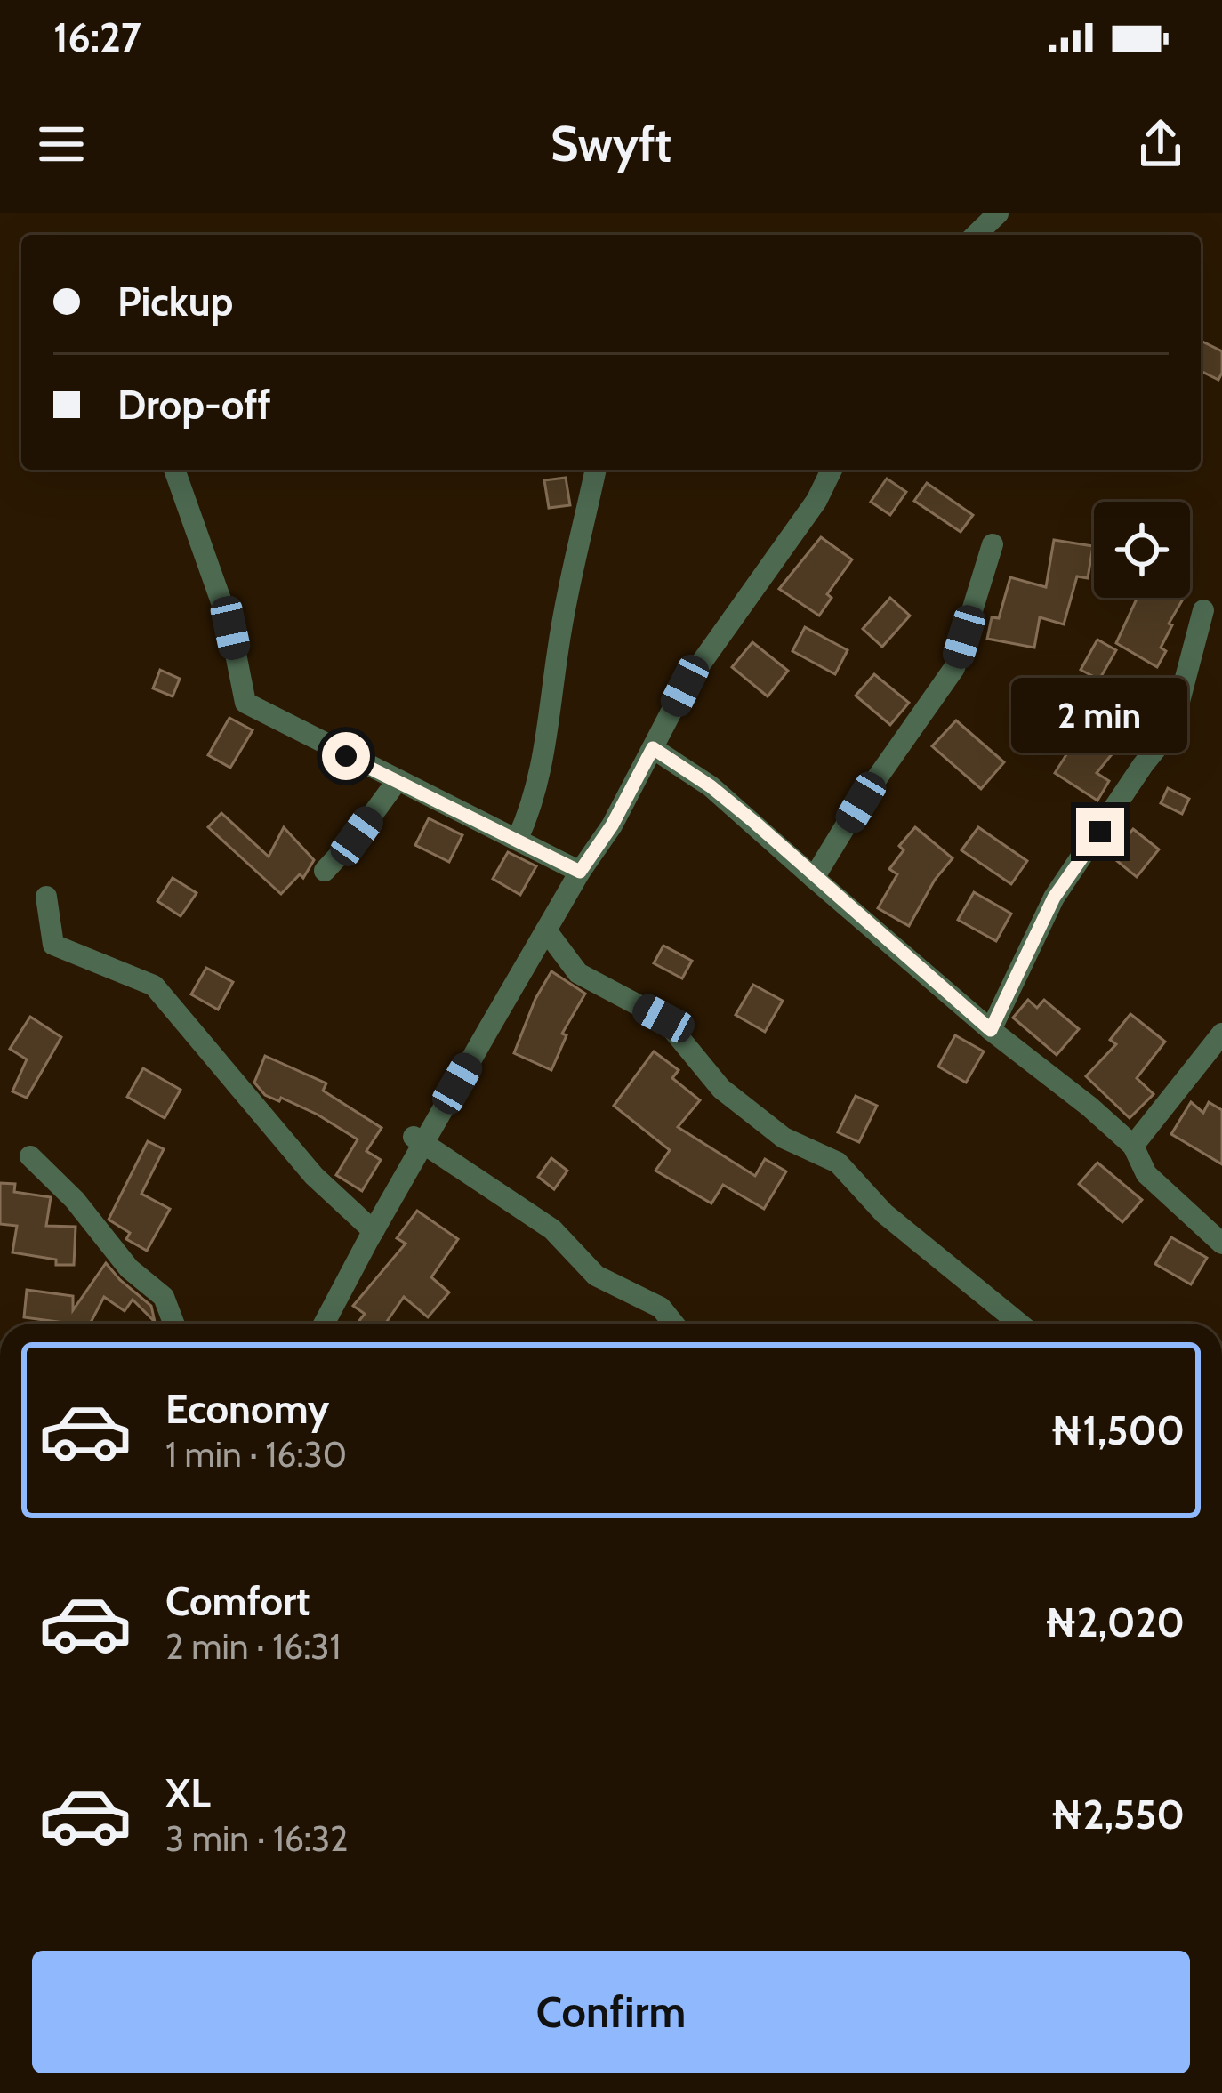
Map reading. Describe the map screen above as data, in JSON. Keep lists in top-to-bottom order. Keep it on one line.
{"page":{"status":"16:27","header":"Swyft","banner":["Pickup","Drop-off"],"bubble":"2 min","list":[{"name":"Economy","note":"1 min · 16:30","value":"₦1,500"},{"name":"Comfort","note":"2 min · 16:31","value":"₦2,020"},{"name":"XL","note":"3 min · 16:32","value":"₦2,550"}],"buttons":"Confirm"}}
